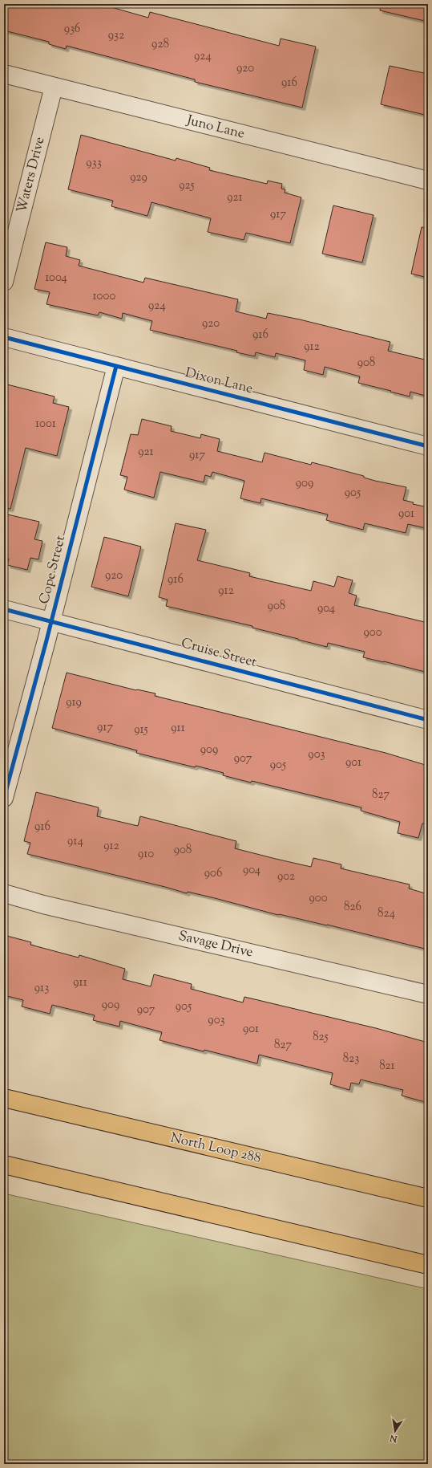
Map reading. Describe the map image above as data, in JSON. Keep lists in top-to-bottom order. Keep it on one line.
{"streets":{"highway":["North Loop 288"],"street":["Juno Lane","Waters Drive","Dixon Lane","Cope Street","Cruise Street","Savage Drive"]},"crossings":[["Juno Lane","Waters Drive"],["Dixon Lane","Cope Street"],["Cope Street","Cruise Street"]],"house_numbers":["936","932","928","924","920","916","933","929","925","921","917","1004","1000","924","920","916","912","908","1001","921","917","909","905","901","920","916","912","908","904","900","919","917","911","915","909","903","907","901","905","827","916","914","912","908","910","904","906","902","900","826","824","911","913","909","905","907","903","901","825","827","823","821"],"north":"bottom"}
